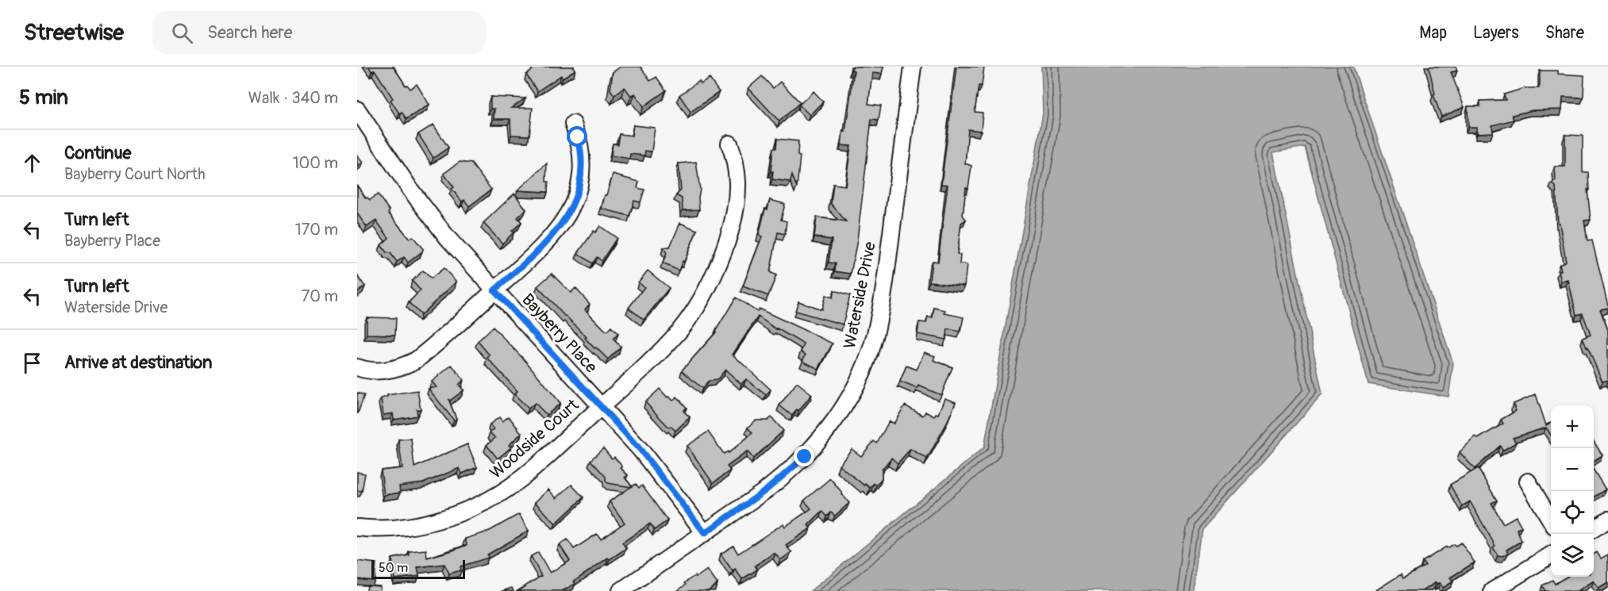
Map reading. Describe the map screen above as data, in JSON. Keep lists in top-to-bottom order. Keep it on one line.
{"streets":{"street":["Waterside Drive","Bayberry Place","Woodside Court"]},"crossings":[["Waterside Drive","Bayberry Place"],["Bayberry Place","Woodside Court"]],"scale_bar":"50 m","page":{"header":"Streetwise","search":"Search here","nav":["Map","Layers","Share"],"heading":["5 min","Walk · 340 m"],"list":[["Continue","Bayberry Court North","100 m"],["Turn left","Bayberry Place","170 m"],["Turn left","Waterside Drive","70 m"],"Arrive at destination"],"map_buttons":["+","−"],"scale":"50 m"}}
